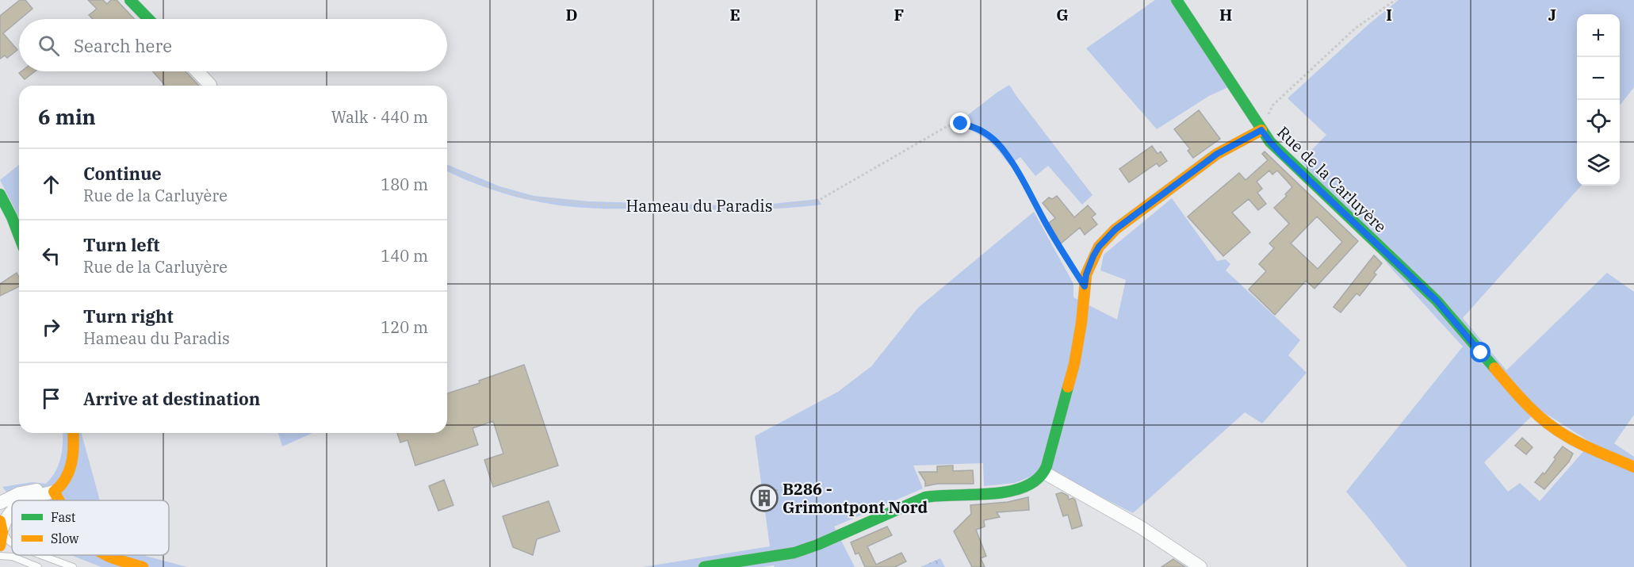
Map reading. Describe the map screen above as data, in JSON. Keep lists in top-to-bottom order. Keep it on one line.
{"streets":{"street":["Rue de la Carluyère"],"path":["Hameau du Paradis"]},"crossings":[["Rue de la Carluyère","Hameau du Paradis"]],"places":{"building":["B286 - Grimontpont Nord"]},"legend":["Fast","Slow"],"page":{"map_buttons":["+","−"],"search":"Search here","heading":["6 min","Walk · 440 m"],"list":[["Continue","Rue de la Carluyère","180 m"],["Turn left","Rue de la Carluyère","140 m"],["Turn right","Hameau du Paradis","120 m"],"Arrive at destination"]},"grid":{"columns":["D","E","F","G","H","I","J"]}}
